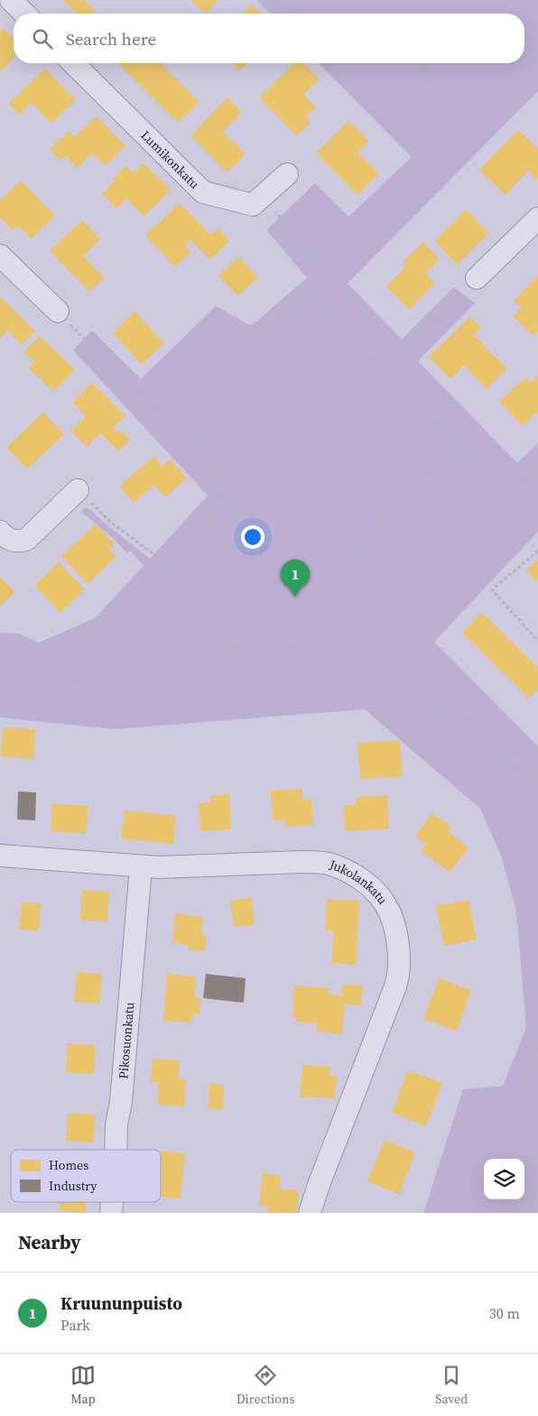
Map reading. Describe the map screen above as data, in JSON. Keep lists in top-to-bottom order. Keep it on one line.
{"streets":{"street":["Lumikonkatu","Jukolankatu","Pikosuonkatu"]},"crossings":[["Jukolankatu","Pikosuonkatu"]],"legend":["Homes","Industry"],"page":{"search":"Search here","pins":"1","heading":"Nearby","list":[{"mark":"1","name":"Kruununpuisto","note":"Park","value":"30 m"}],"nav":["Map","Directions","Saved"]}}
